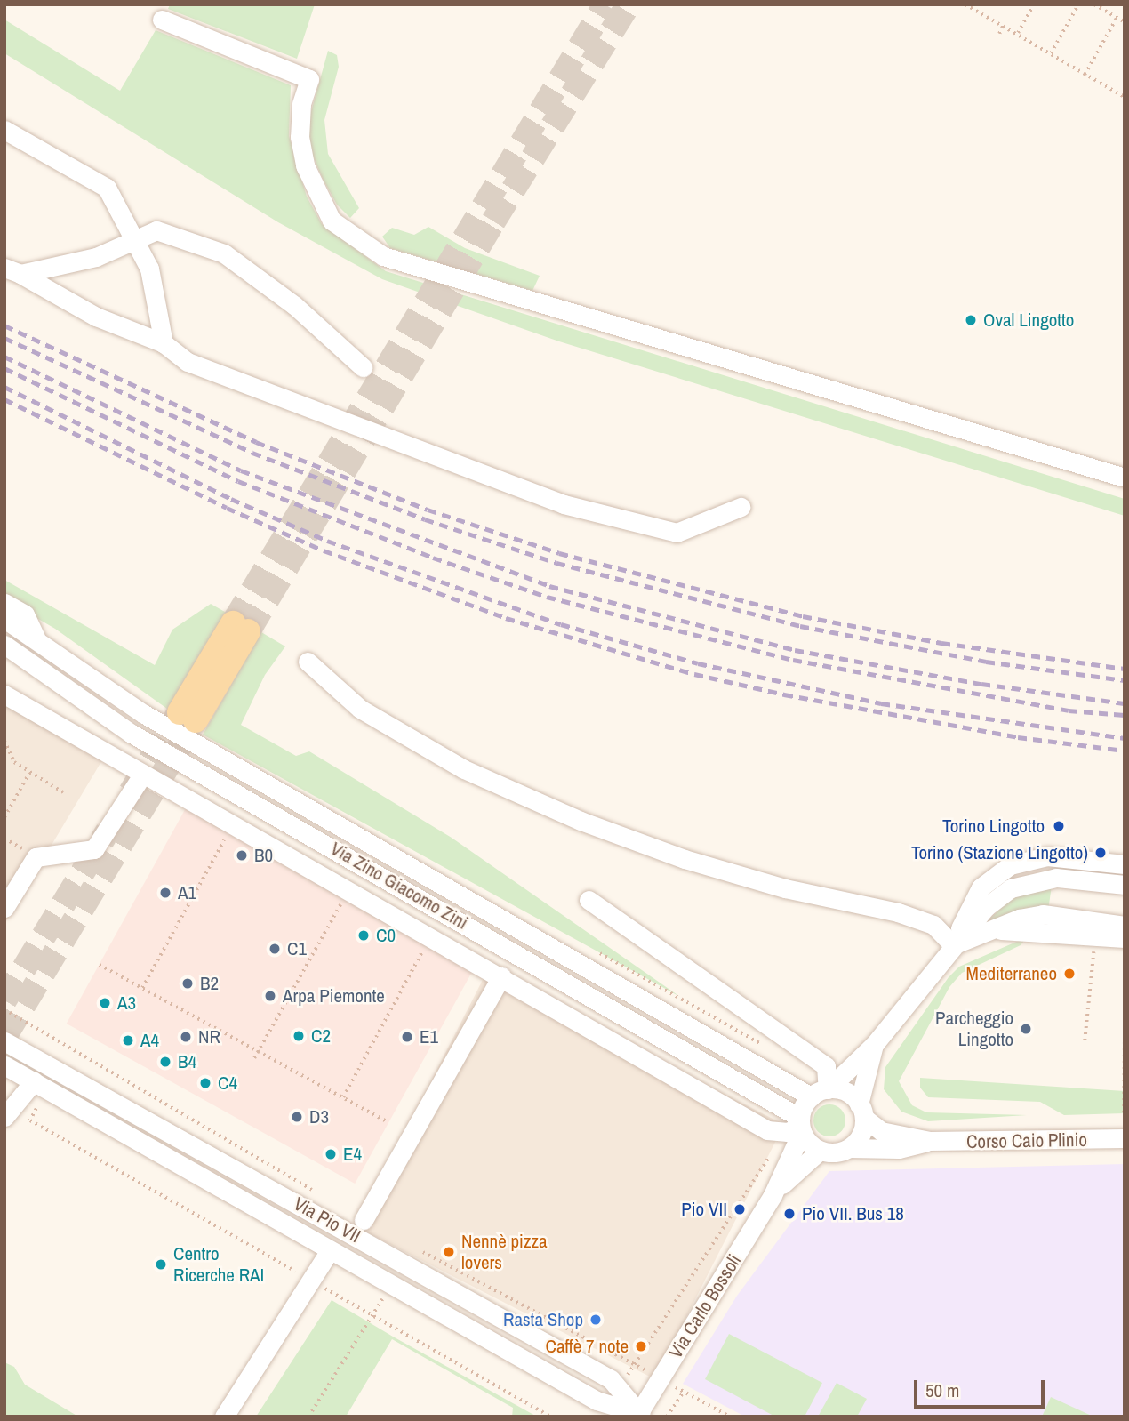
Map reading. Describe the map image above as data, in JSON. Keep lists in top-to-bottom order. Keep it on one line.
{"streets":{"street":["Via Zino Giacomo Zini","Corso Caio Plinio","Via Pio VII","Via Carlo Bossoli"]},"crossings":[["Via Zino Giacomo Zini","Corso Caio Plinio"],["Via Zino Giacomo Zini","Via Carlo Bossoli"],["Corso Caio Plinio","Via Carlo Bossoli"],["Via Pio VII","Via Carlo Bossoli"]],"places":["Oval Lingotto","Torino Lingotto","Torino (Stazione Lingotto)","B0","A1","C0","C1","Mediterraneo","B2","Arpa Piemonte","A3","Parcheggio Lingotto","C2","NR","E1","A4","B4","C4","D3","E4","Pio VII","Pio VII. Bus 18","Nennè pizza lovers","Centro Ricerche RAI","Rasta Shop","Caffè 7 note"],"scale_bar":"50 m"}
